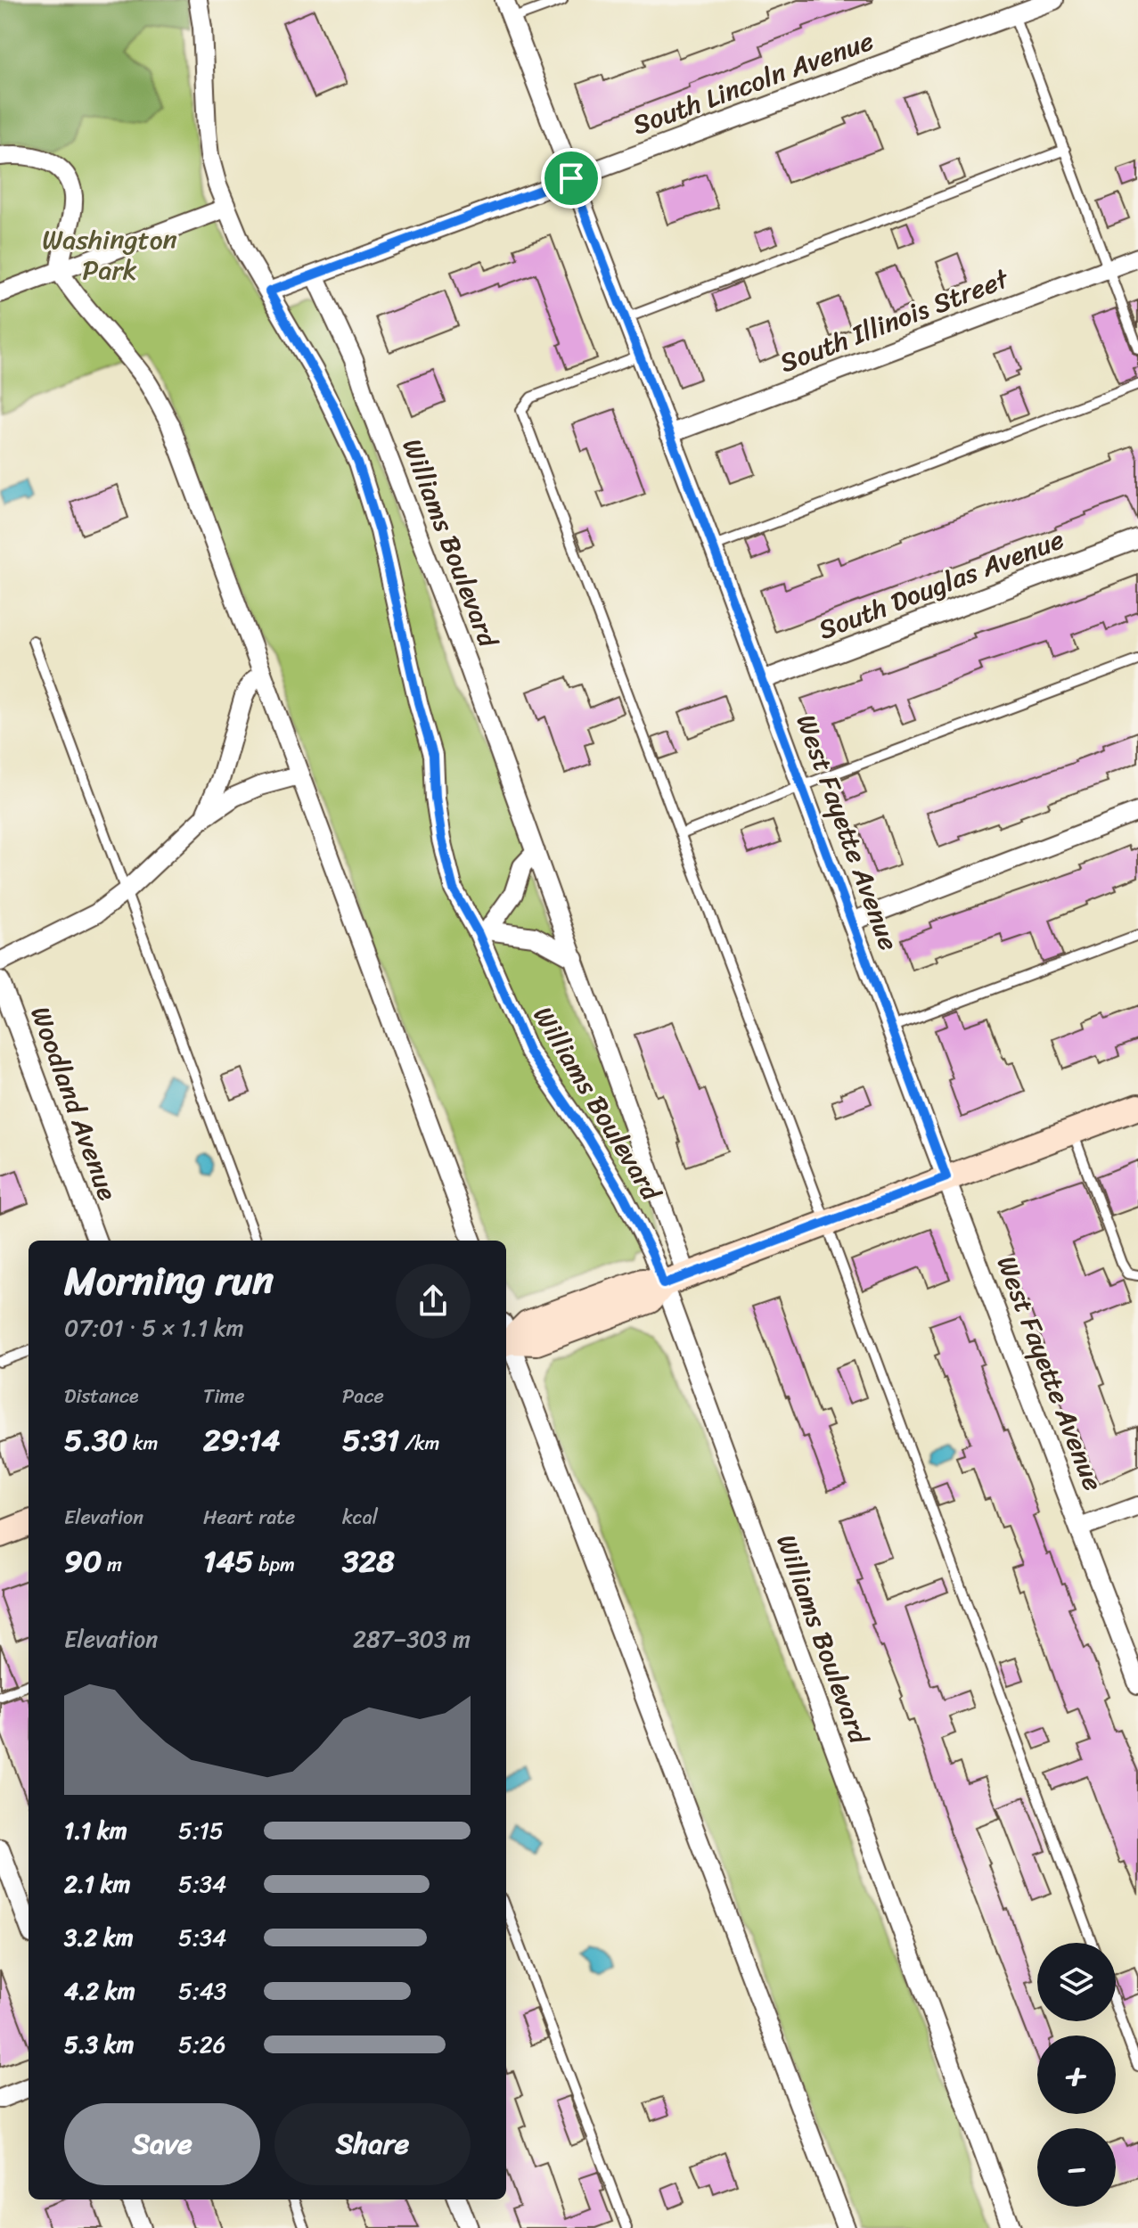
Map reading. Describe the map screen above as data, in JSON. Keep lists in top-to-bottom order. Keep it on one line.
{"streets":{"street":["South Lincoln Avenue","South Illinois Street","Williams Boulevard","South Douglas Avenue","West Fayette Avenue","Woodland Avenue"]},"crossings":[["South Lincoln Avenue","Williams Boulevard"],["South Lincoln Avenue","West Fayette Avenue"],["South Illinois Street","West Fayette Avenue"],["South Douglas Avenue","West Fayette Avenue"]],"parks":["Washington Park"],"page":{"heading":["Morning run","07:01 · 5 × 1.1 km"],"stats":[["Distance","5.30 km"],["Time","29:14"],["Pace","5:31 /km"],["Elevation","90 m"],["Heart rate","145 bpm"],["kcal","328"]],"chart":["Elevation","287–303 m"],"list":[{"name":"1.1 km","note":"5:15"},{"name":"2.1 km","note":"5:34"},{"name":"3.2 km","note":"5:34"},{"name":"4.2 km","note":"5:43"},{"name":"5.3 km","note":"5:26"}],"map_buttons":["+","−"],"buttons":["Save","Share"]}}
